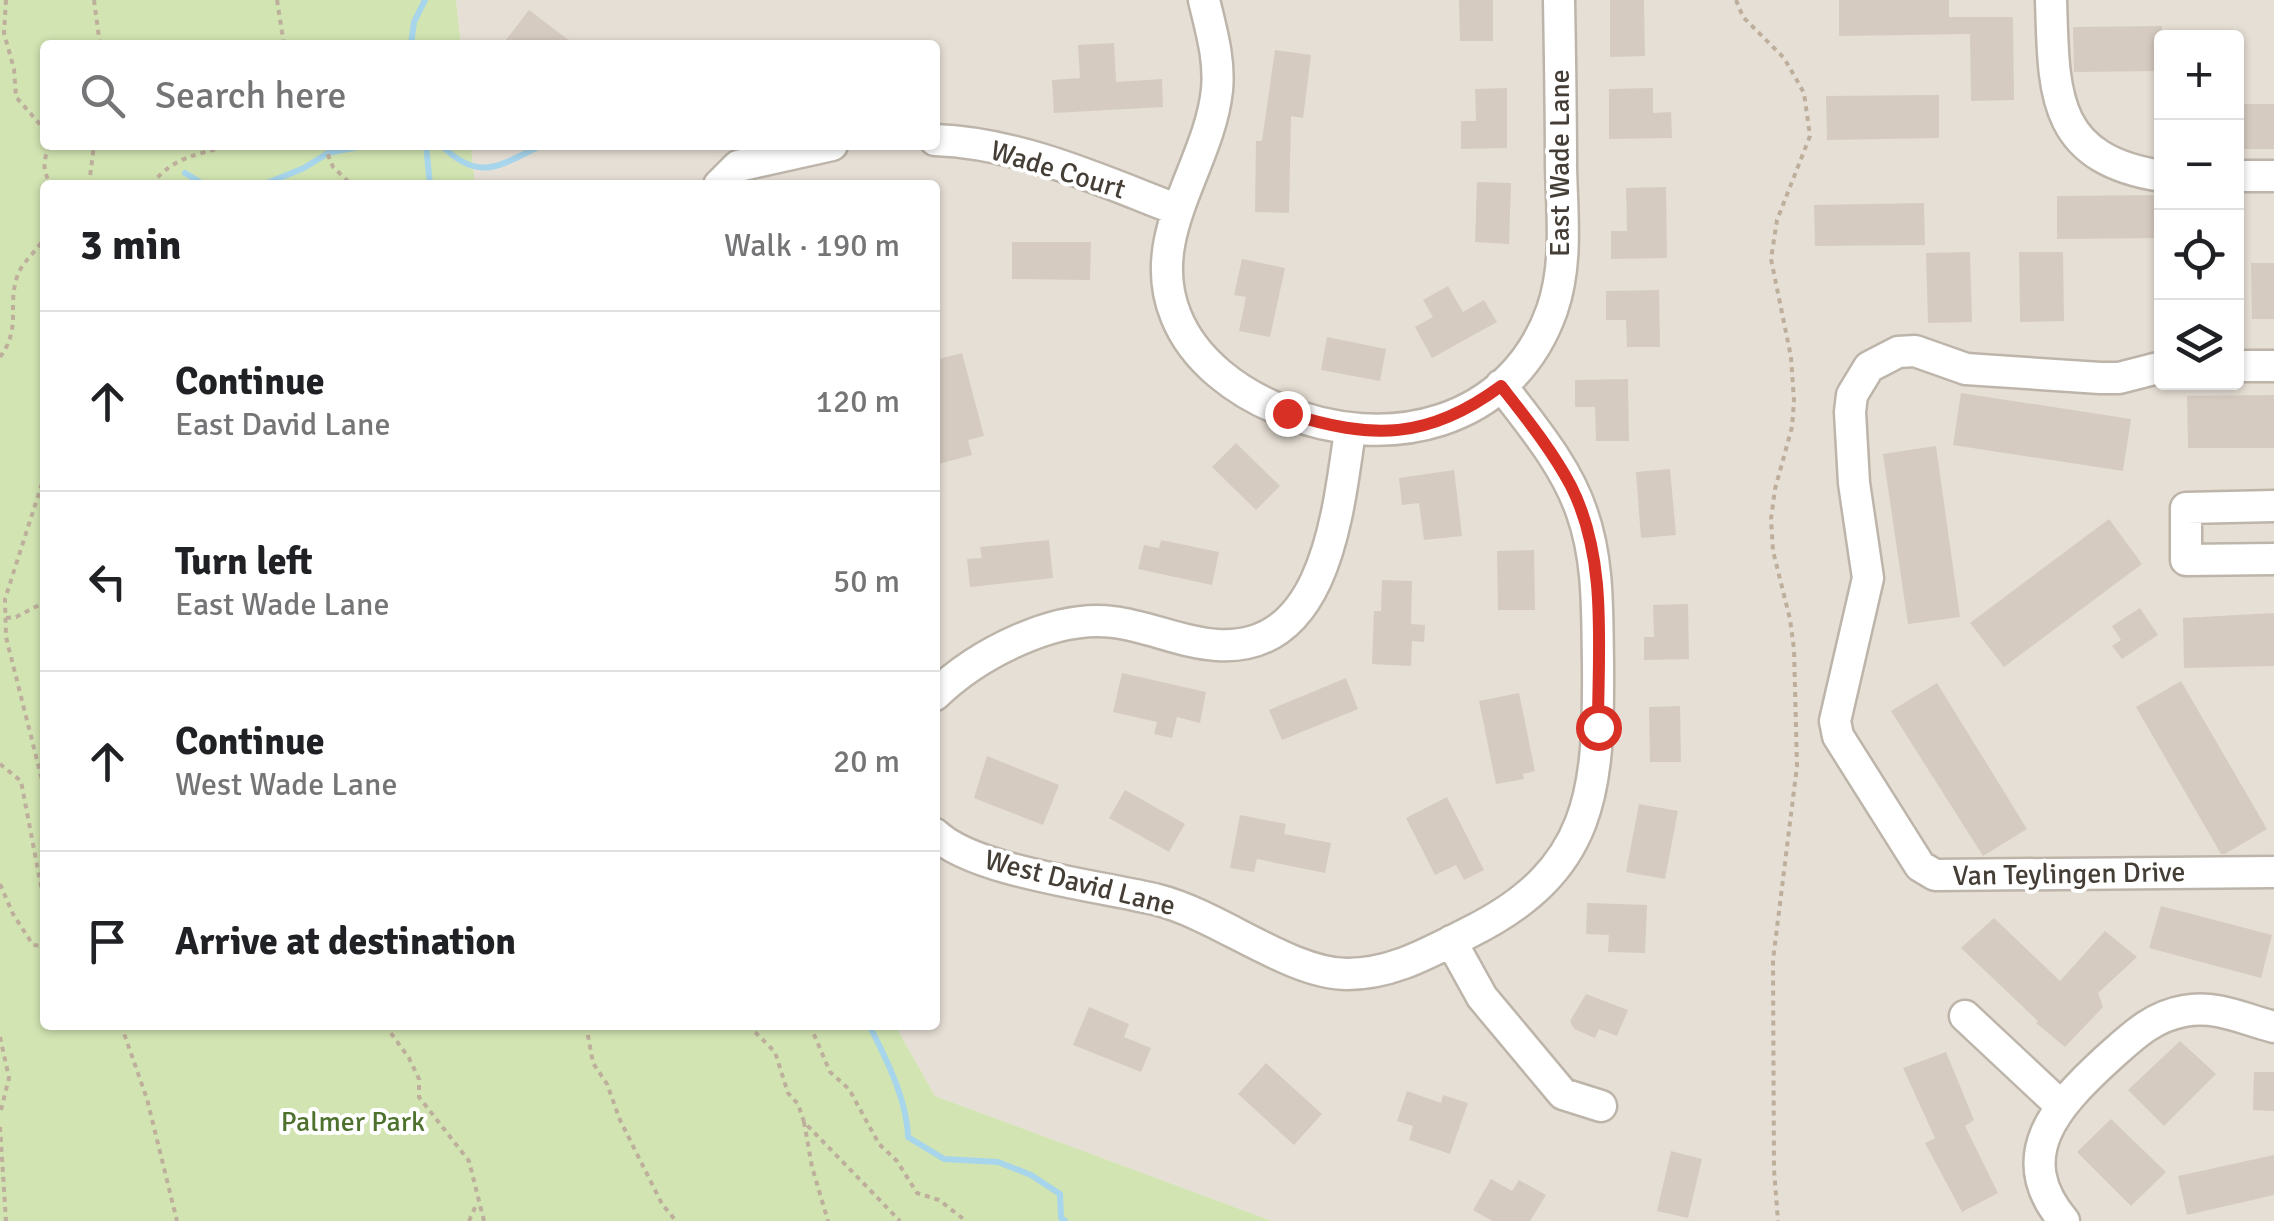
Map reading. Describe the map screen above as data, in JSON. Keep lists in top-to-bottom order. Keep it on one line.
{"streets":{"street":["East Wade Lane","Wade Court","Van Teylingen Drive","West David Lane"]},"crossings":[["East Wade Lane","Wade Court"],["East Wade Lane","West David Lane"]],"parks":["Palmer Park"],"page":{"map_buttons":["+","−"],"search":"Search here","heading":["3 min","Walk · 190 m"],"list":[["Continue","East David Lane","120 m"],["Turn left","East Wade Lane","50 m"],["Continue","West Wade Lane","20 m"],"Arrive at destination"]}}
